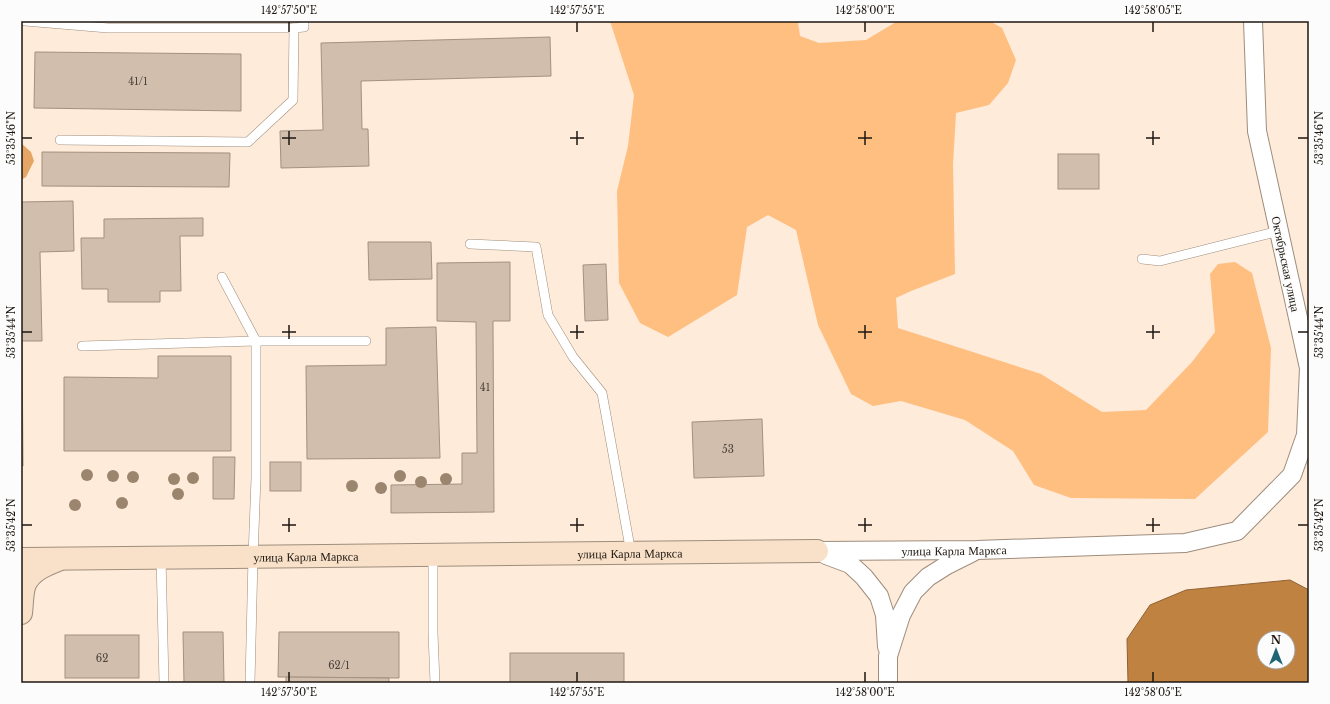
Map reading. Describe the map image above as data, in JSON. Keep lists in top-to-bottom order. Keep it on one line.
{"streets":{"street":["Октябрьская улица","улица Карла Маркса"]},"crossings":[["Октябрьская улица","улица Карла Маркса"]],"house_numbers":["41/1","41","53","62","62/1"],"north":"top","coordinates":["142°57'50\"E","142°57'55\"E","142°58'00\"E","142°58'05\"E","53°35'46\"N","53°35'44\"N","53°35'42\"N"]}
